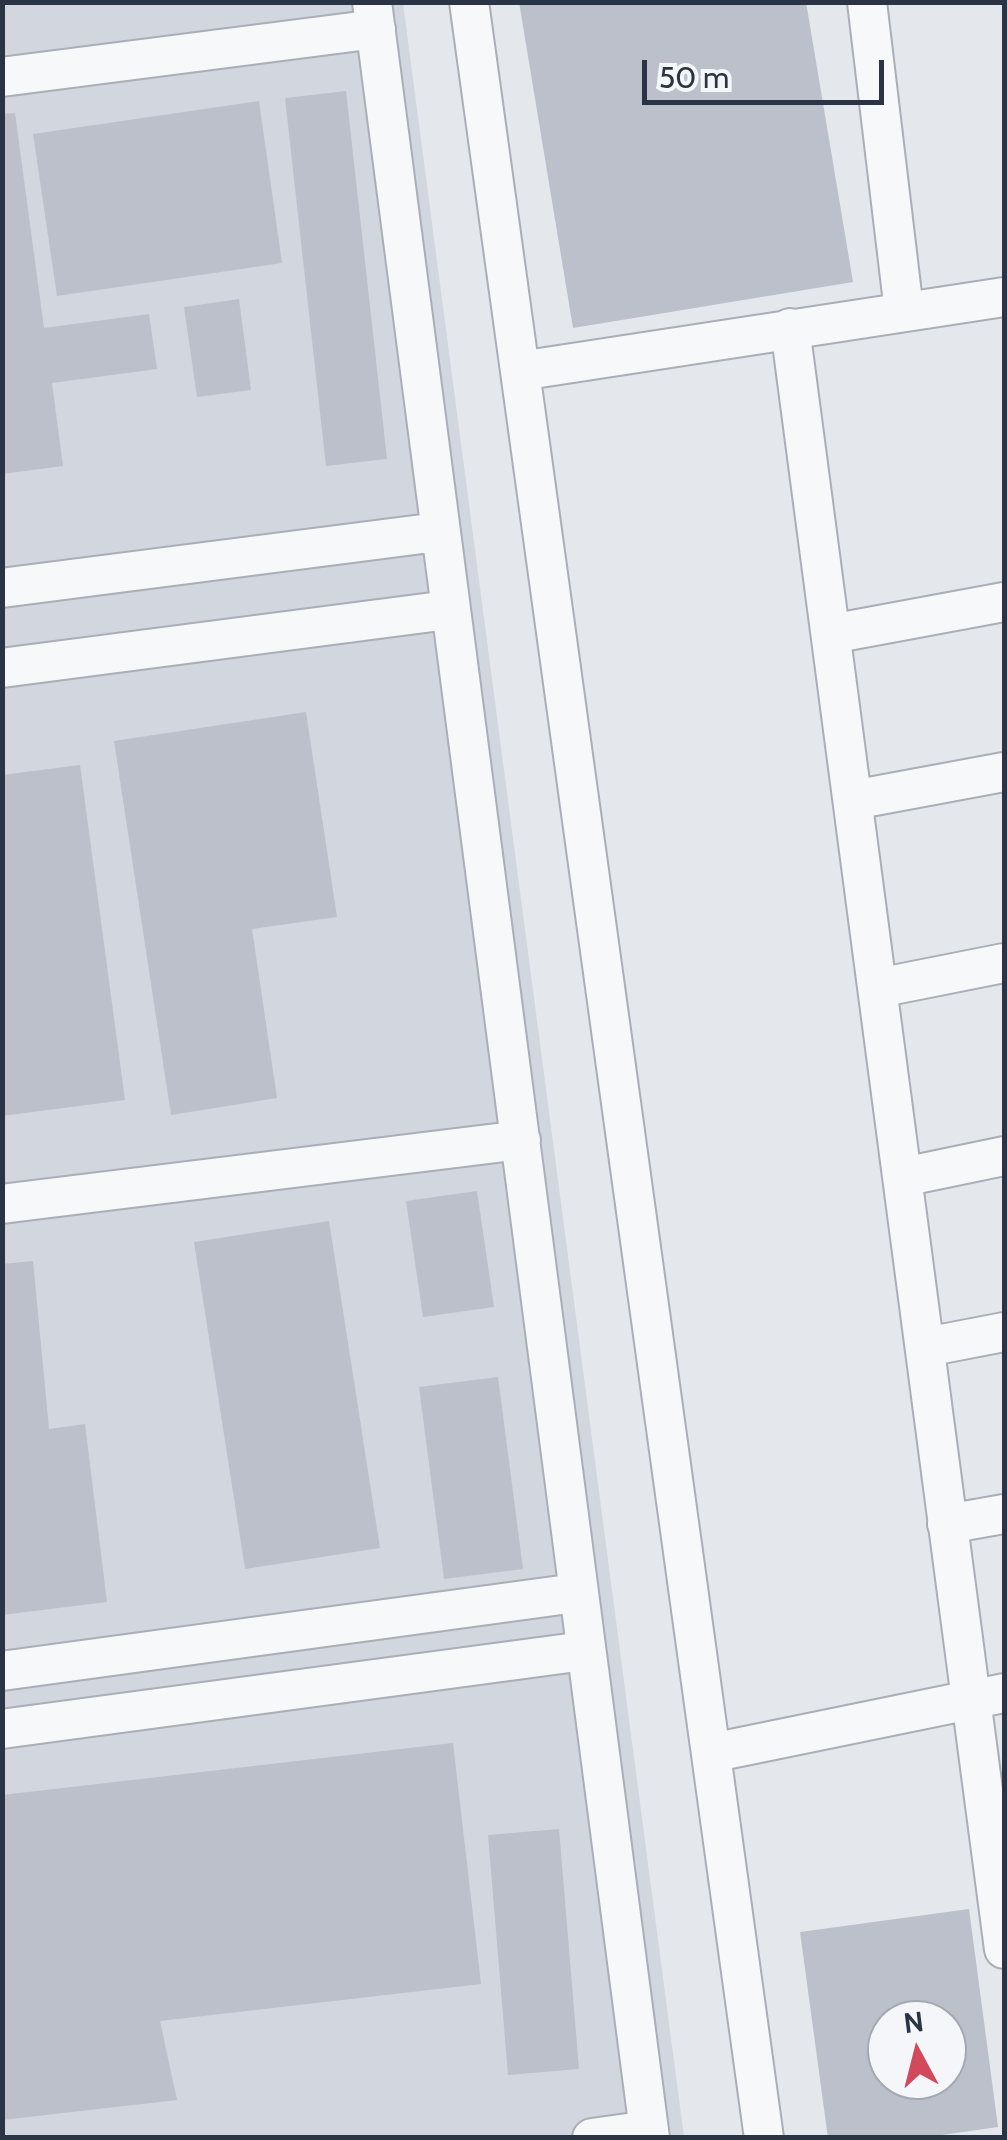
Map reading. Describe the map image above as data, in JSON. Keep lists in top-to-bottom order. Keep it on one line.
{"scale_bar":"50 m","north":"top"}
